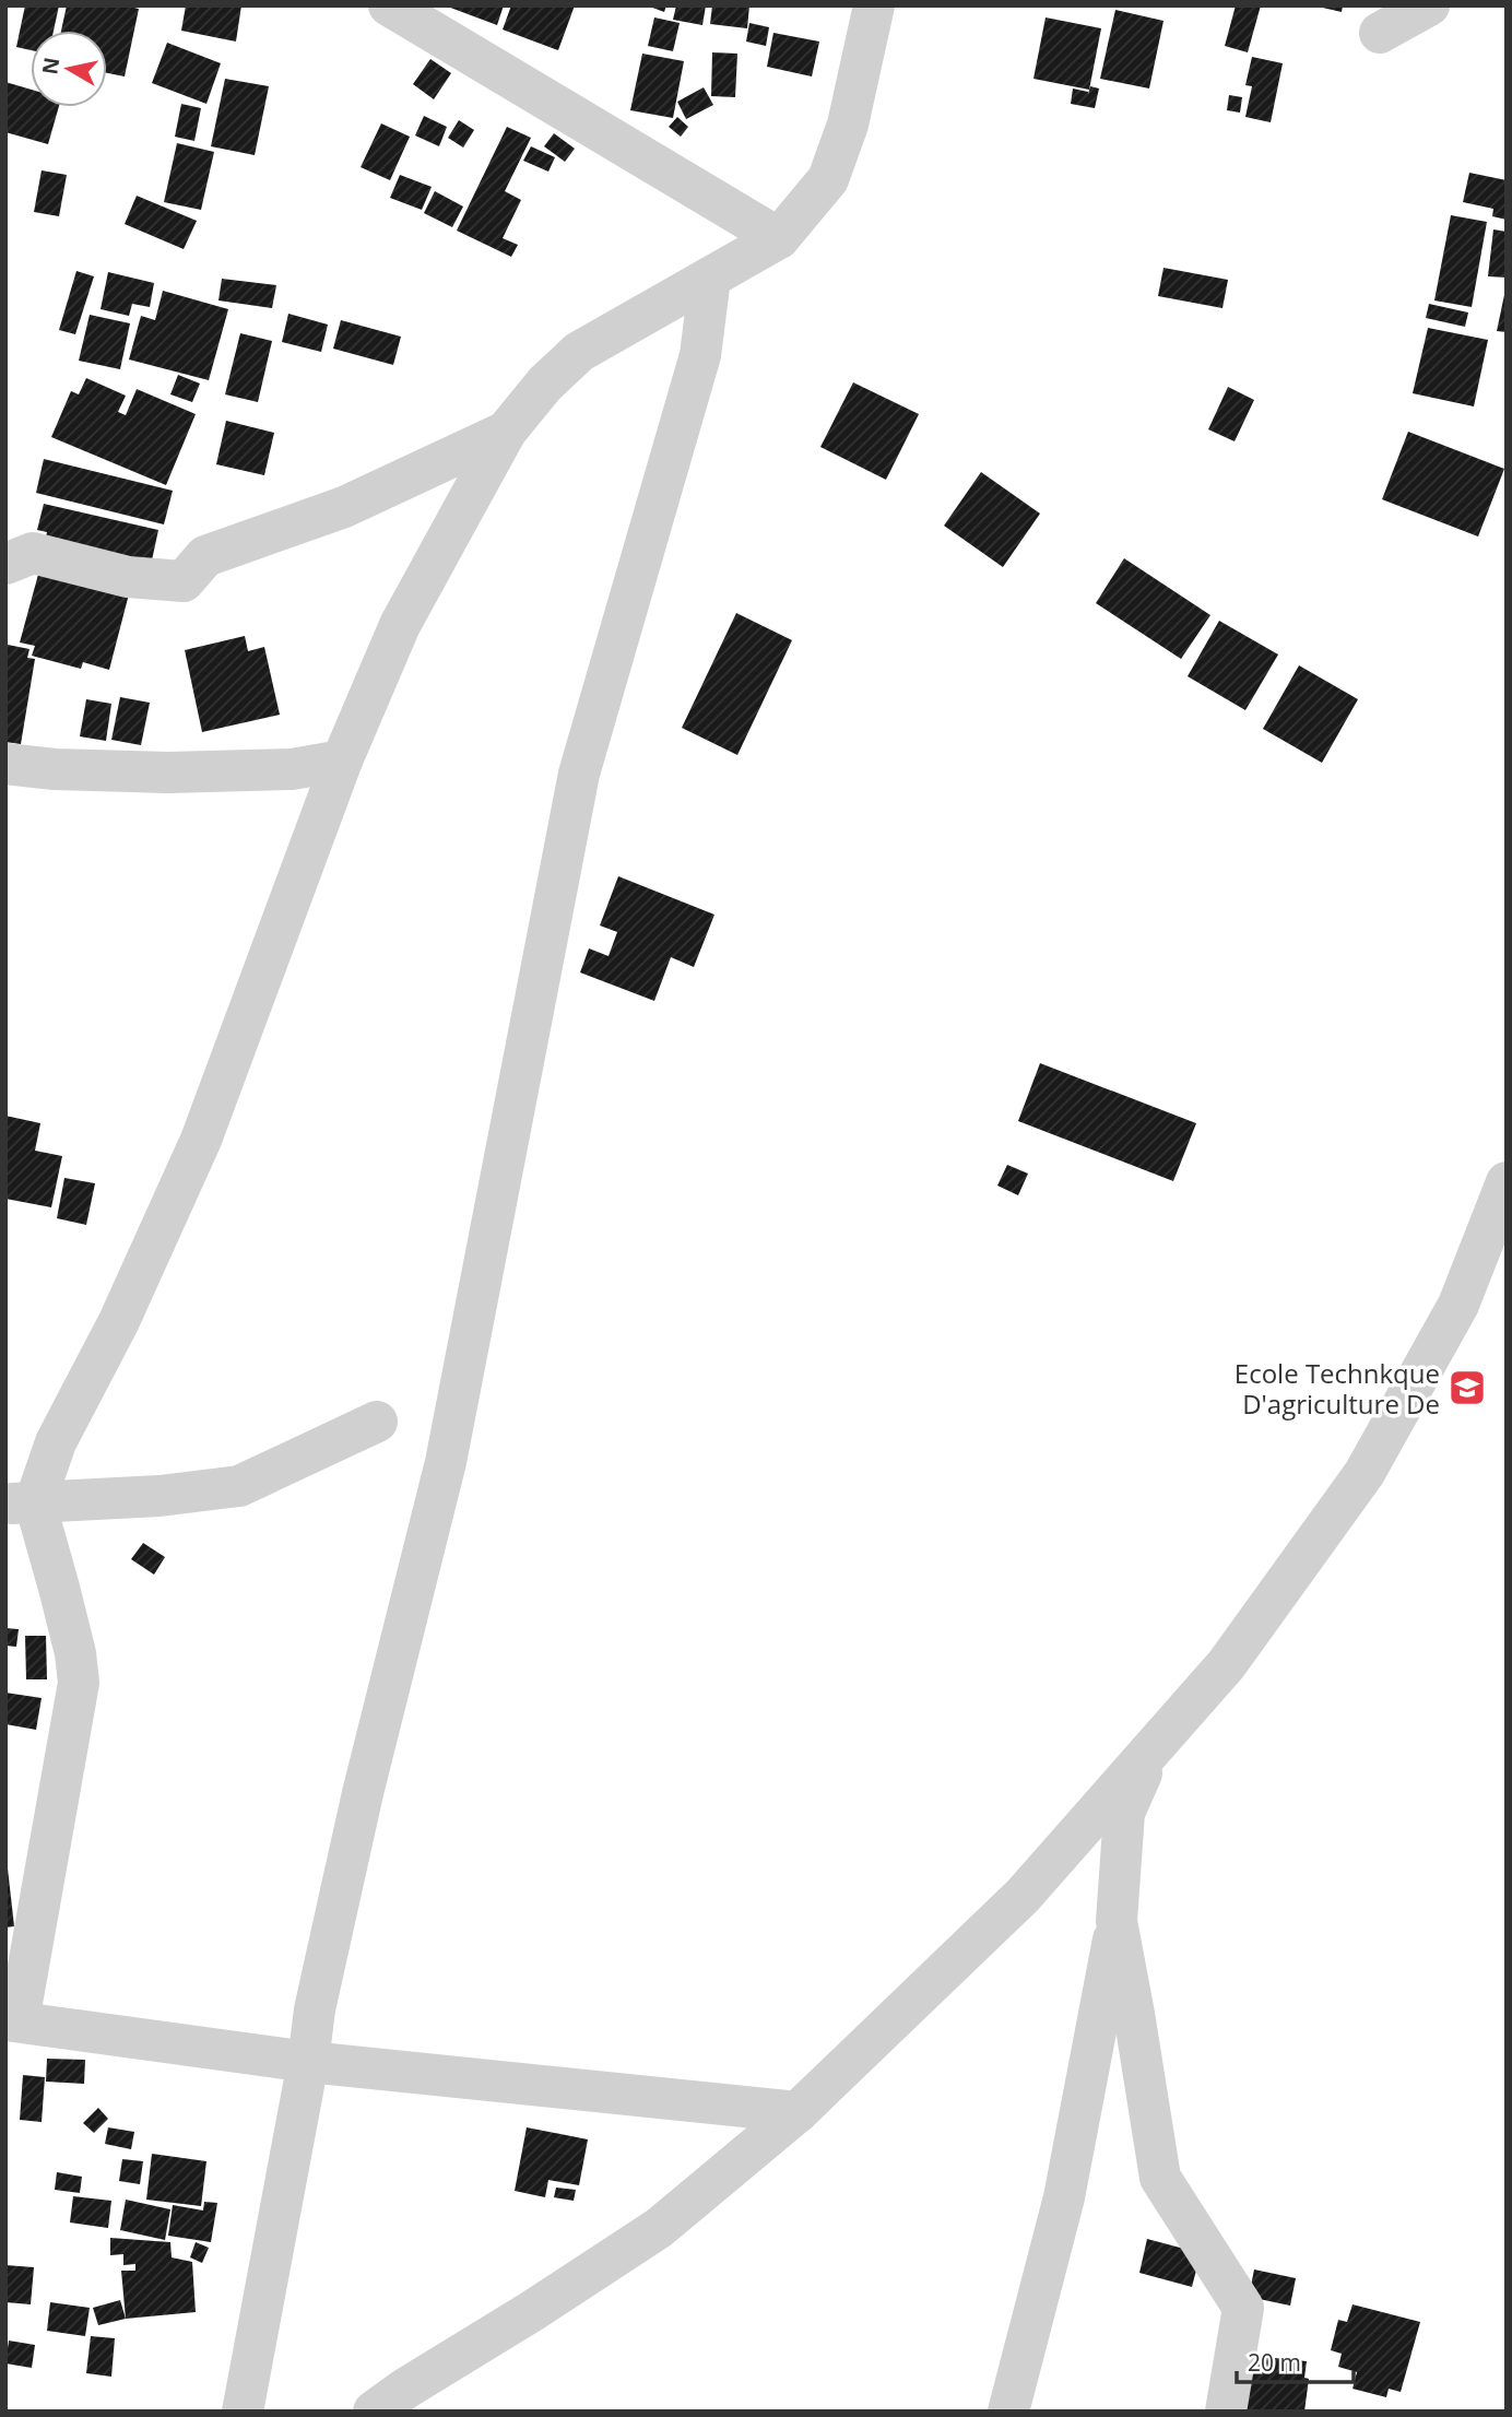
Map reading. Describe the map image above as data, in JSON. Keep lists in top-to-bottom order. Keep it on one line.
{"places":{"school or university":["Ecole Technkque D'agriculture De"]},"scale_bar":"20 m","north":"left"}
